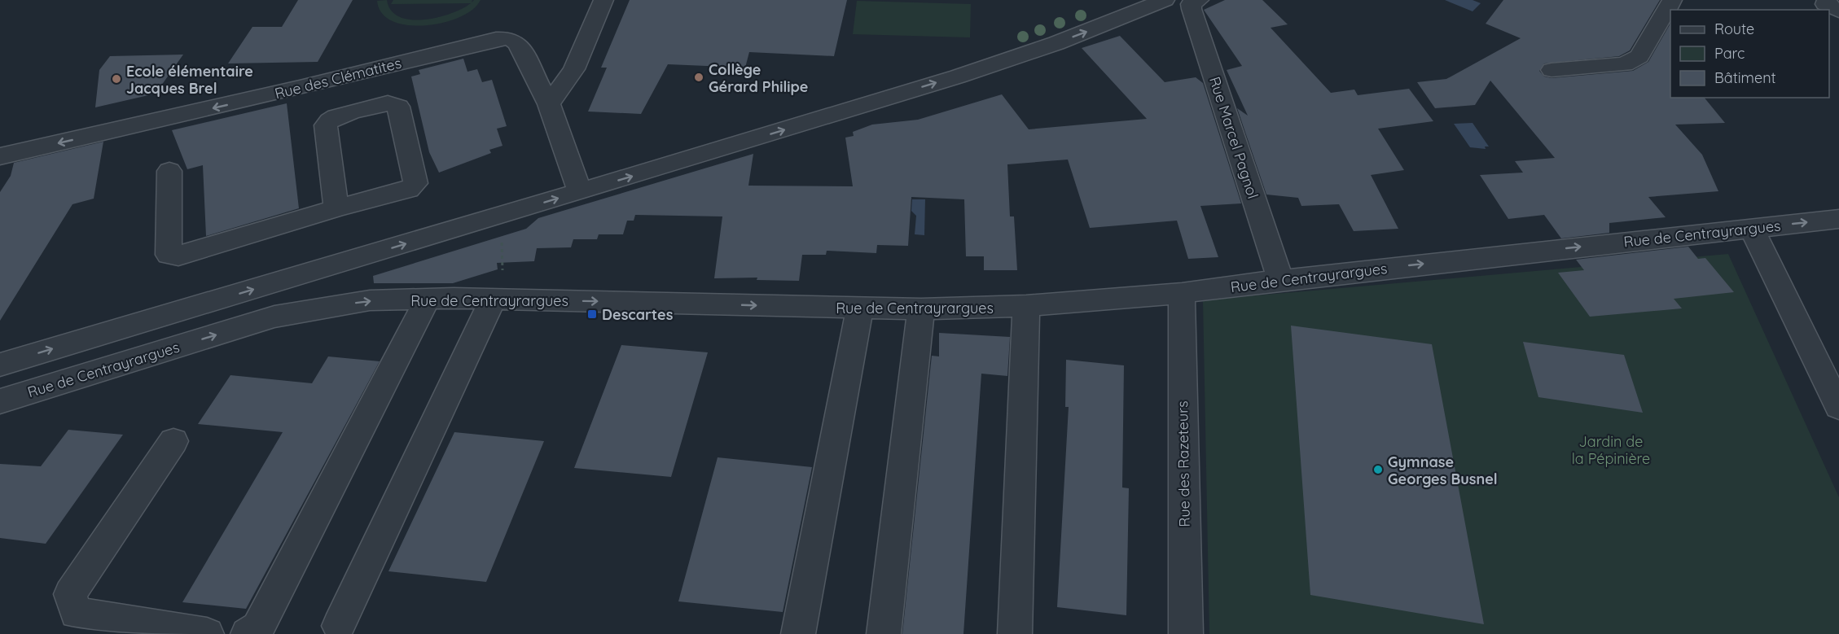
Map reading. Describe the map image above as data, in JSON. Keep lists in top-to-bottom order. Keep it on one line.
{"streets":{"street":["Rue des Clématites","Rue Marcel Pagnol","Rue de Centrayrargues","Rue des Razeteurs"]},"crossings":[["Rue Marcel Pagnol","Rue de Centrayrargues"],["Rue de Centrayrargues","Rue des Razeteurs"]],"parks":["Jardin de la Pépinière"],"places":{"other":["Collège Gérard Philipe","Ecole élémentaire Jacques Brel","Gymnase Georges Busnel"],"transit":["Descartes"]},"legend":["Route","Parc","Bâtiment"]}
